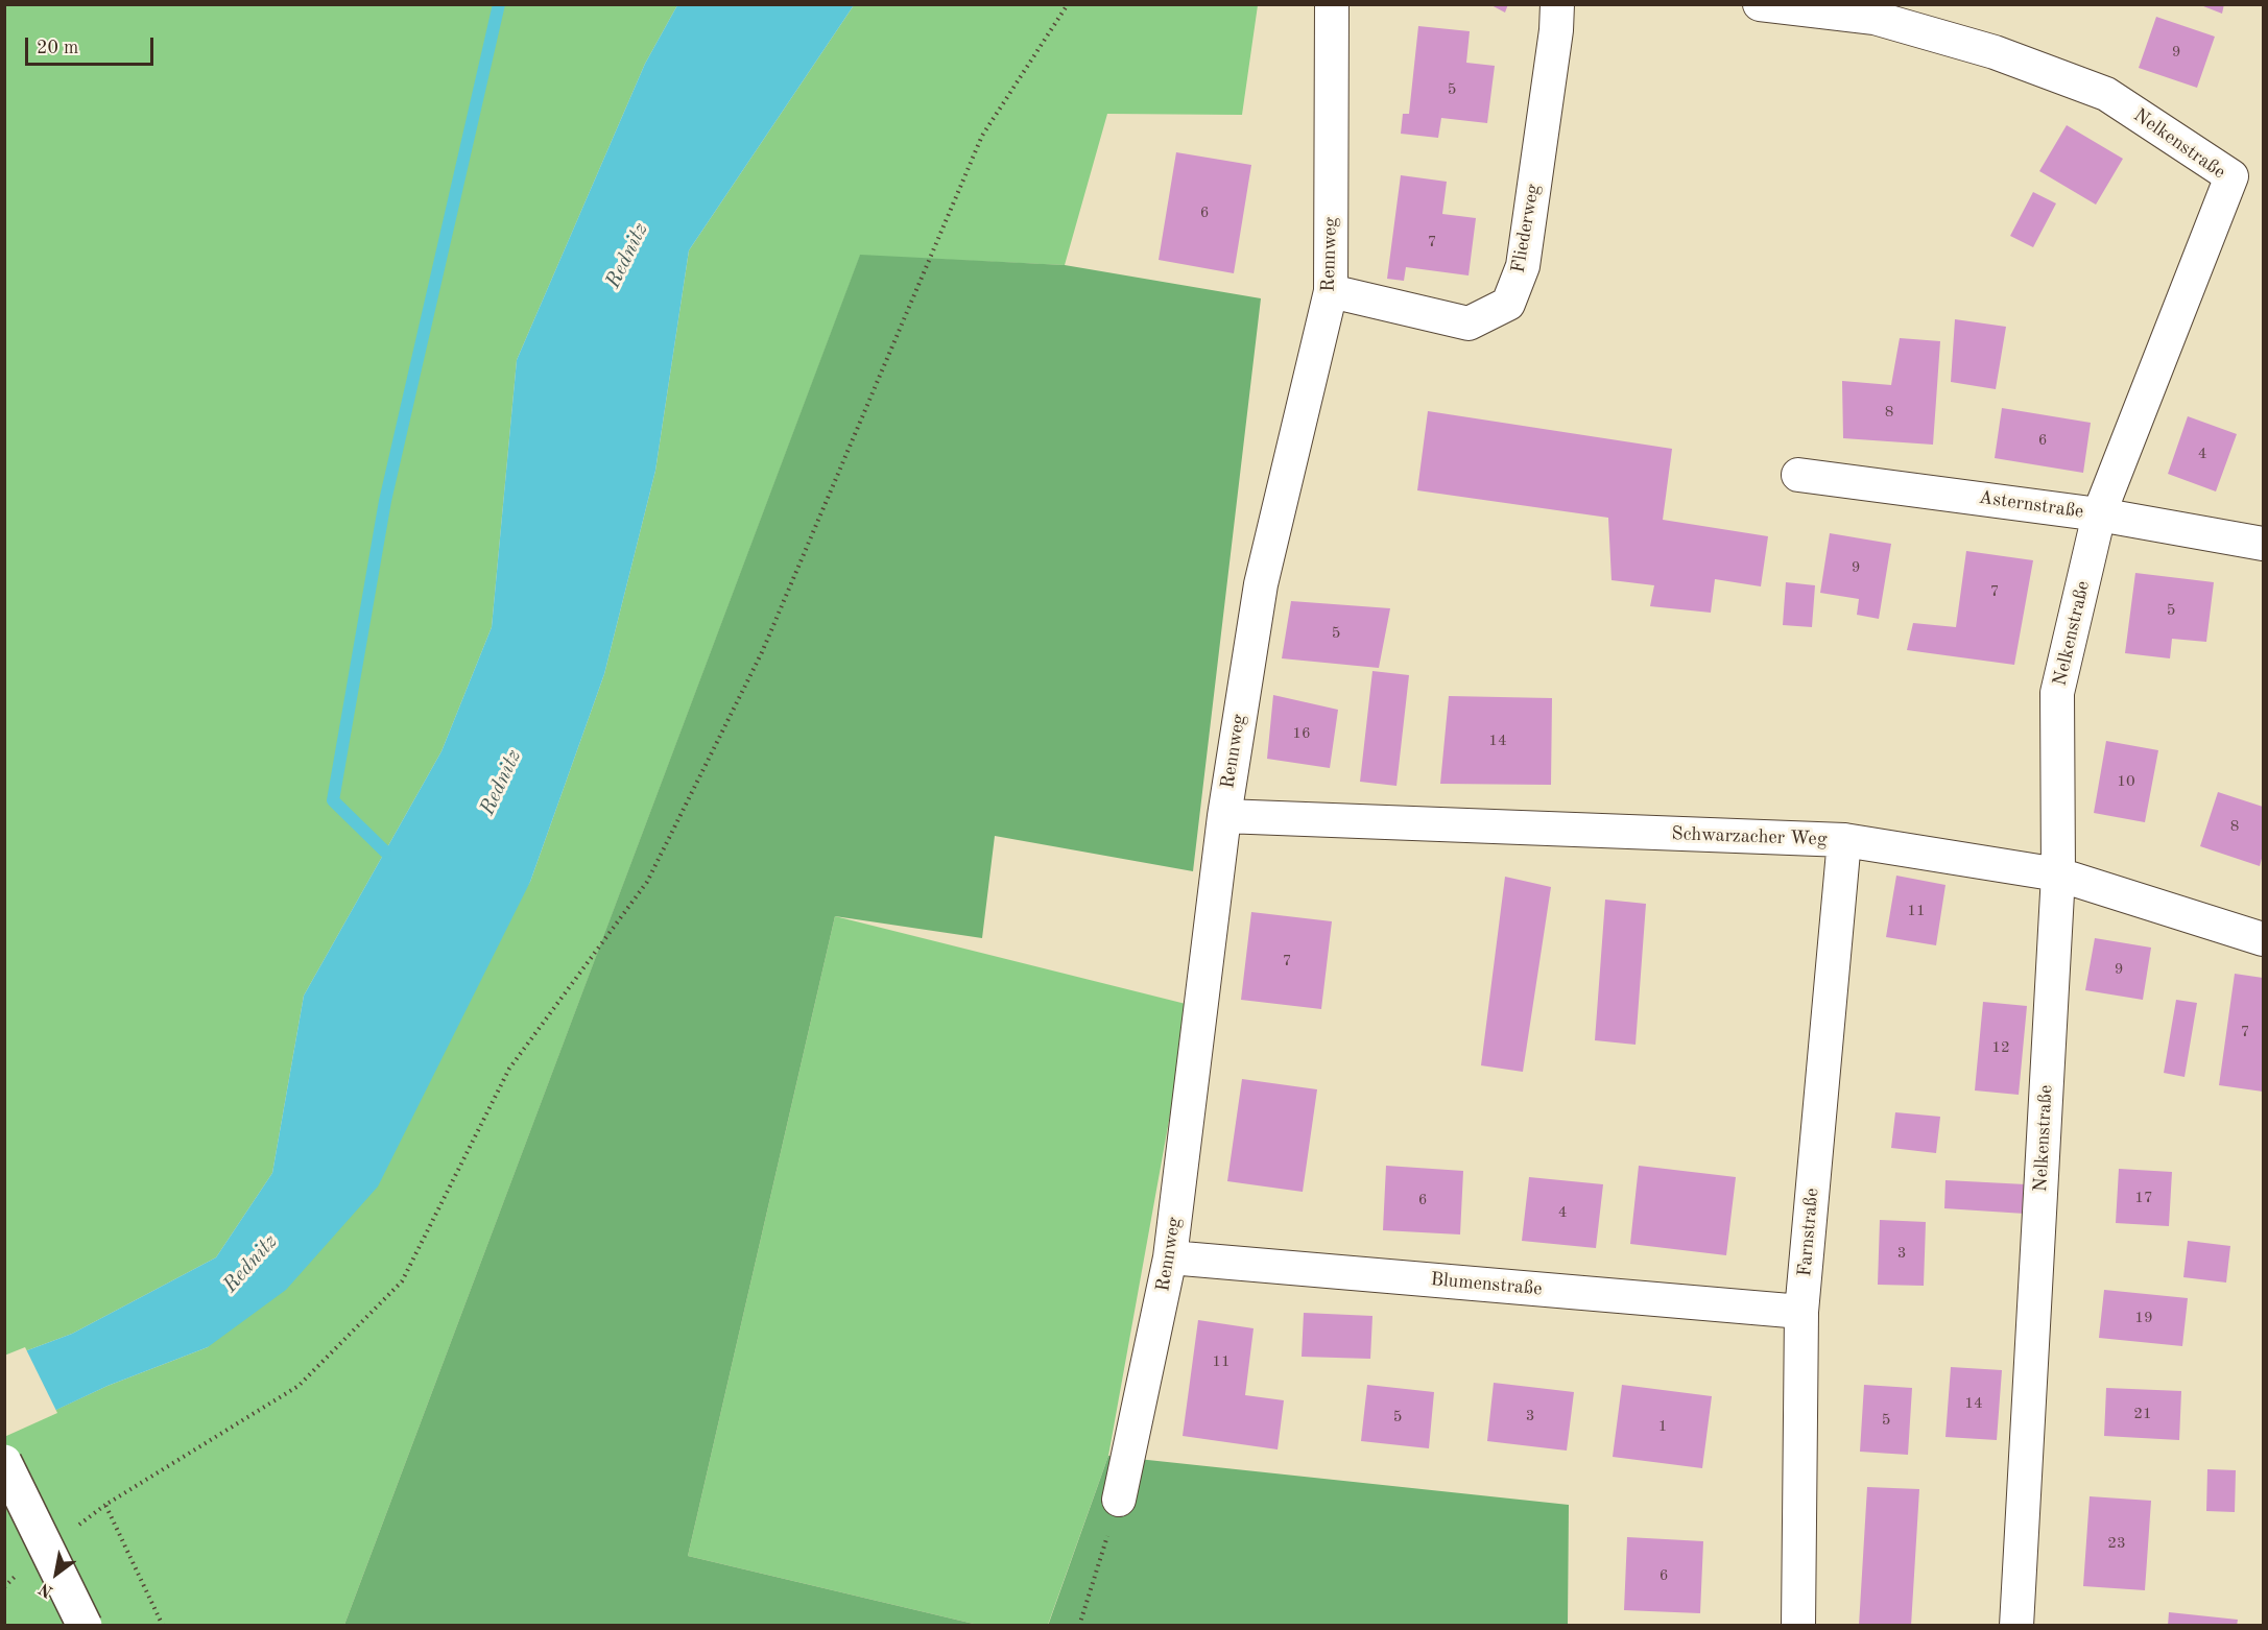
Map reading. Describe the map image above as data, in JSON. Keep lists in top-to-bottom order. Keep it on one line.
{"streets":{"street":["Nelkenstraße","Fliederweg","Rennweg","Asternstraße","Schwarzacher Weg","Farnstraße","Blumenstraße"]},"crossings":[["Nelkenstraße","Asternstraße"],["Nelkenstraße","Schwarzacher Weg"],["Fliederweg","Rennweg"],["Rennweg","Schwarzacher Weg"],["Rennweg","Blumenstraße"],["Schwarzacher Weg","Farnstraße"],["Farnstraße","Blumenstraße"]],"water":["Rednitz"],"house_numbers":["9","5","6","7","8","6","4","9","7","5","5","16","14","10","8","11","7","9","7","12","17","6","4","3","19","11","14","21","3","5","5","1","23","6"],"scale_bar":"20 m","north":"bottom left"}
